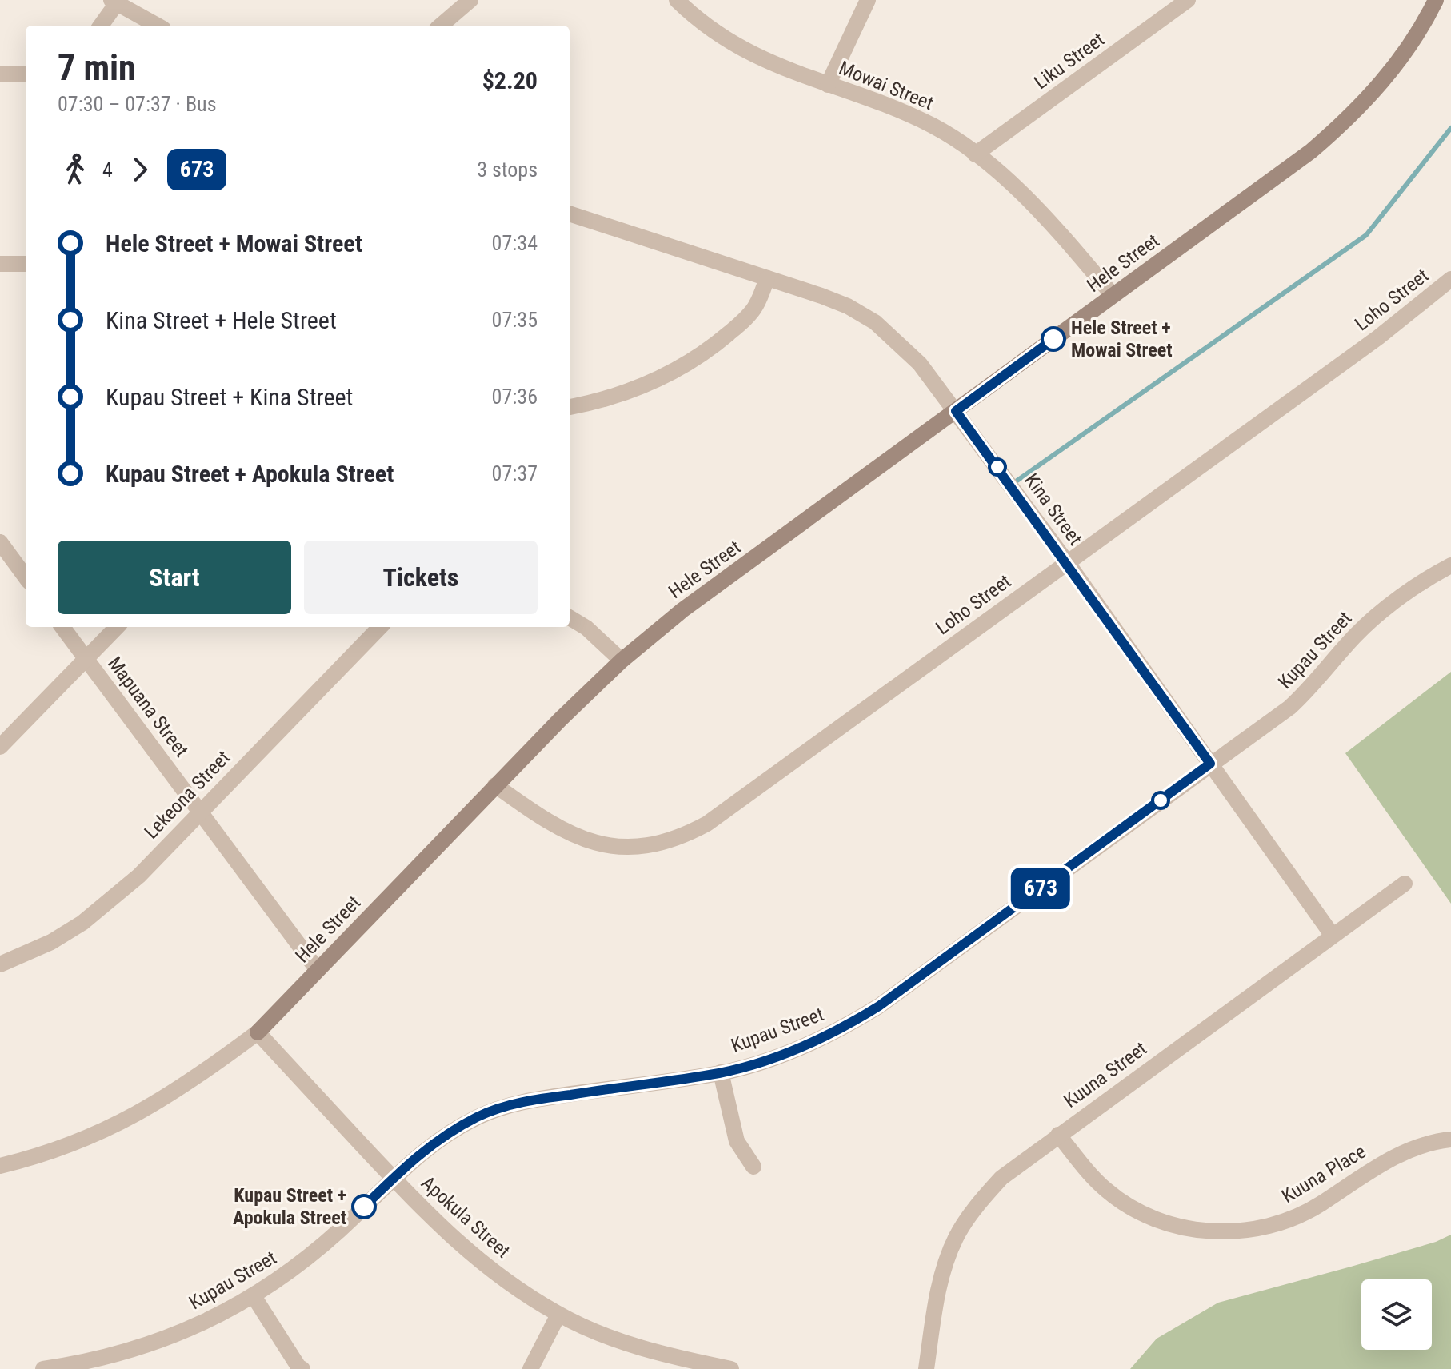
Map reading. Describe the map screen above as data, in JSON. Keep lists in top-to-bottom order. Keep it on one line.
{"streets":{"street":["Liku Street","Mowai Street","Hele Street","Loho Street","Kina Street","Kupau Street","Mapuana Street","Lekeona Street","Kuuna Street","Kuuna Place","Apokula Street"]},"crossings":[["Liku Street","Mowai Street"],["Mowai Street","Hele Street"],["Hele Street","Loho Street"],["Hele Street","Kina Street"],["Hele Street","Mapuana Street"],["Hele Street","Apokula Street"],["Loho Street","Kina Street"],["Kina Street","Kupau Street"],["Kina Street","Kuuna Street"],["Kupau Street","Apokula Street"],["Mapuana Street","Lekeona Street"],["Kuuna Street","Kuuna Place"]],"places":["Hele Street + Mowai Street","Kupau Street + Apokula Street"],"lines":["bus line 673"],"page":{"on_map":"673","heading":["7 min","07:30 – 07:37 · Bus","$2.20"],"legs":["4","673","3 stops"],"list":[{"name":"Hele Street + Mowai Street","value":"07:34"},{"name":"Kina Street + Hele Street","value":"07:35"},{"name":"Kupau Street + Kina Street","value":"07:36"},{"name":"Kupau Street + Apokula Street","value":"07:37"}],"buttons":["Start","Tickets"]}}
